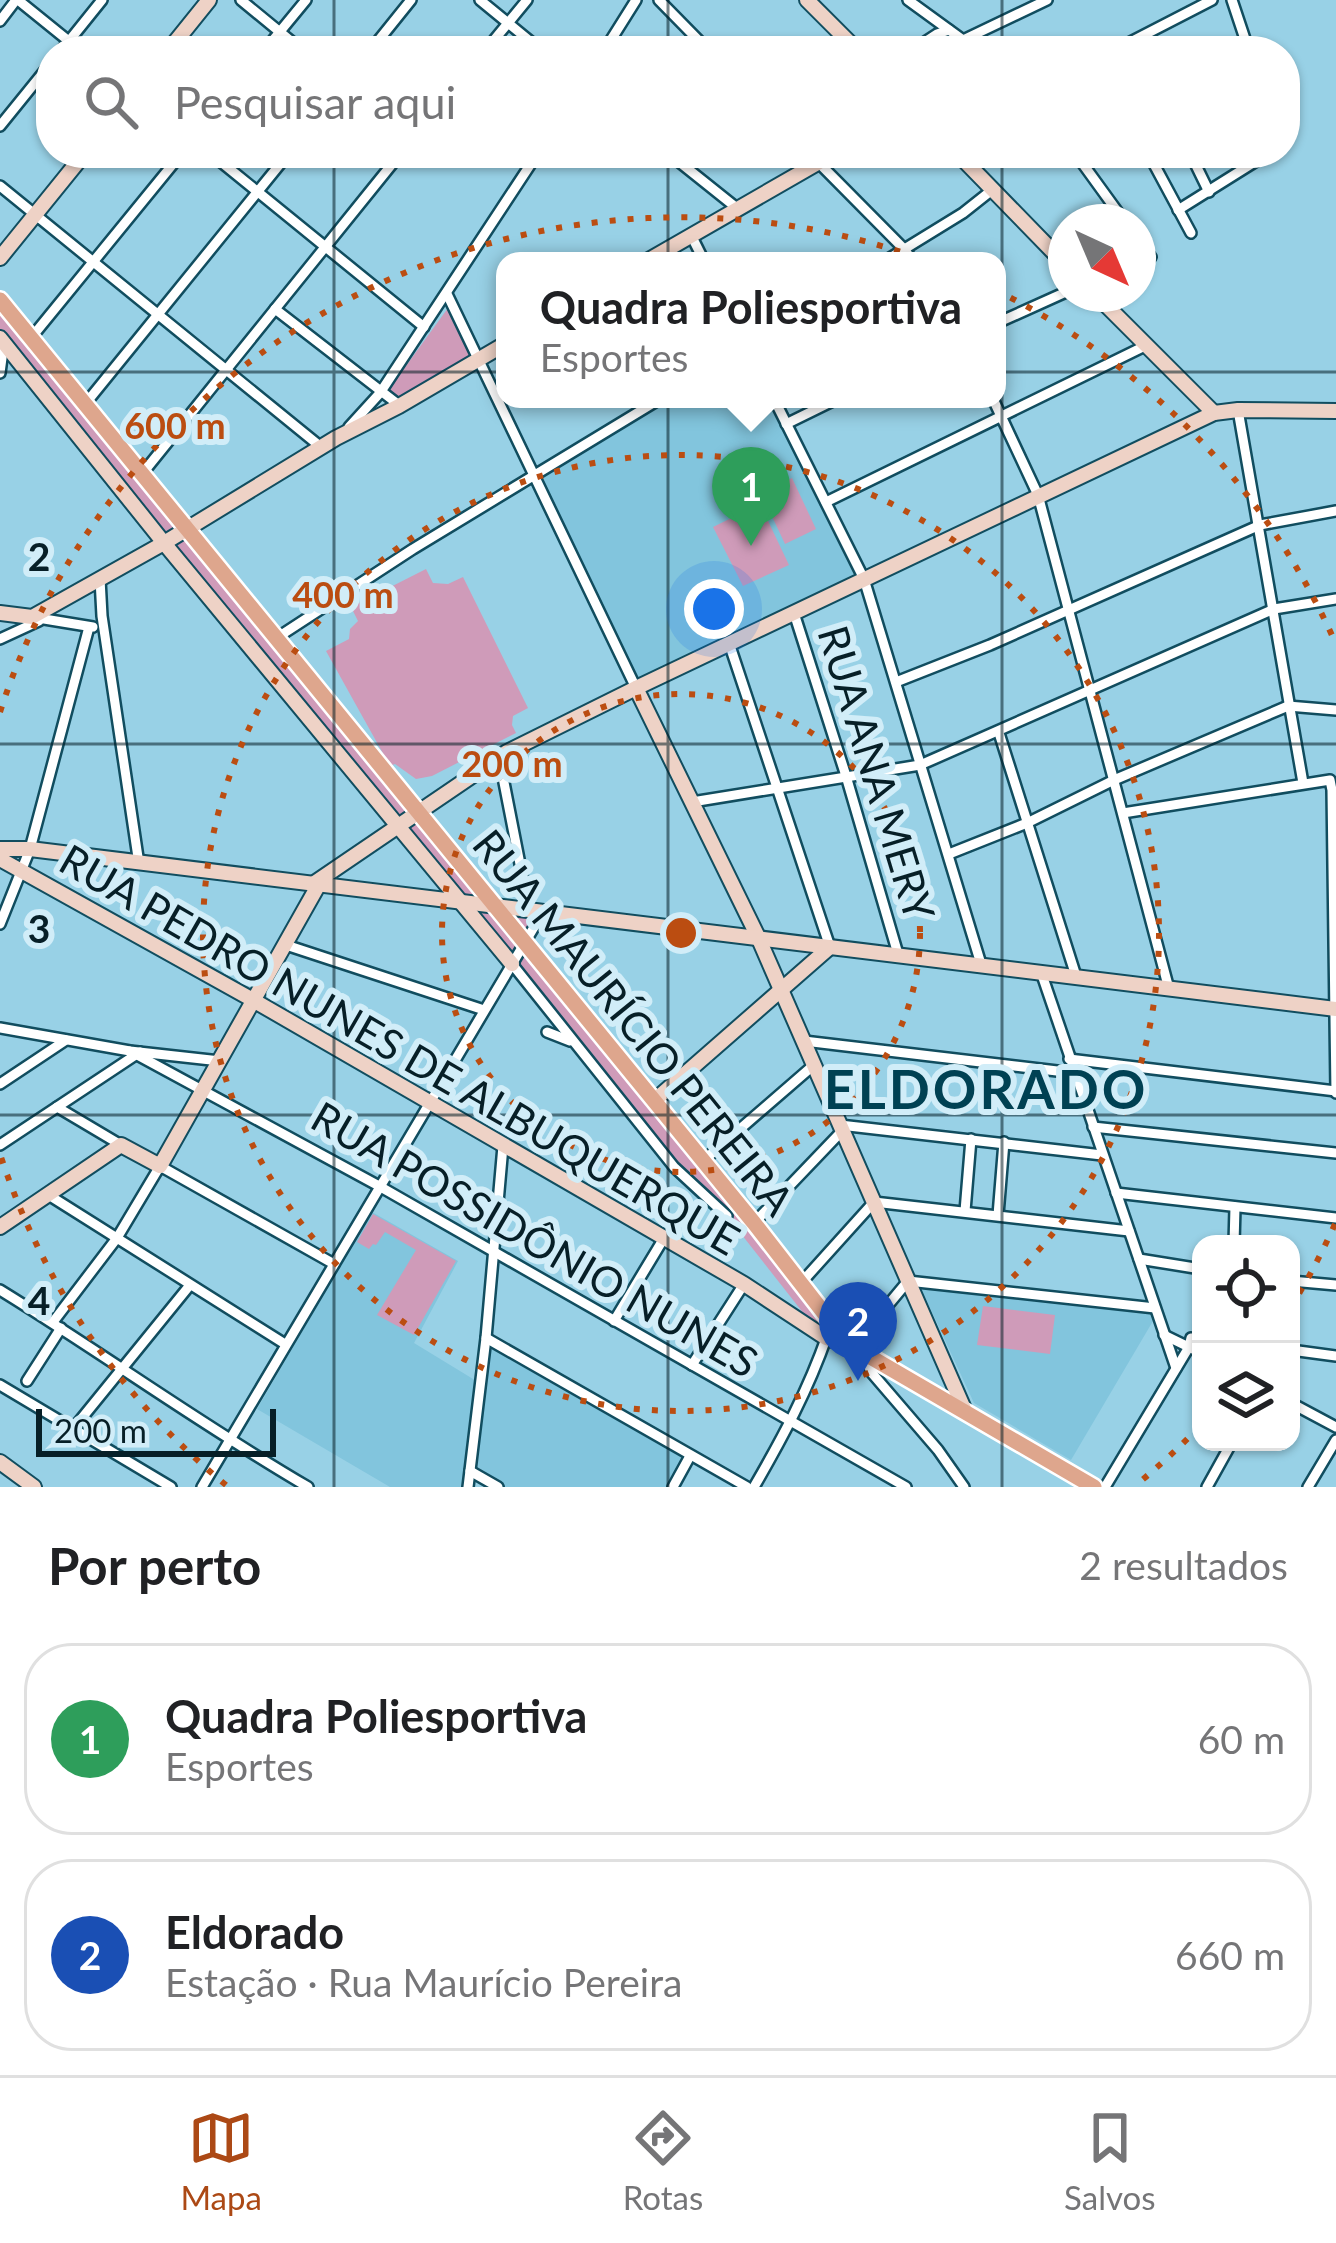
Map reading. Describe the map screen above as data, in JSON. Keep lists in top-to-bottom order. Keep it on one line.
{"streets":{"main road":["RUA MAURÍCIO PEREIRA"],"street":["RUA ANA MERY","RUA PEDRO NUNES DE ALBUQUERQUE","RUA POSSIDÔNIO NUNES"]},"crossings":[["RUA MAURÍCIO PEREIRA","RUA PEDRO NUNES DE ALBUQUERQUE"]],"districts":["ELDORADO"],"scale_bar":"200 m","north":"bottom right","page":{"search":"Pesquisar aqui","popup":["Quadra Poliesportiva","Esportes"],"pins":["1","2"],"scale":"200 m","heading":["Por perto","2 resultados"],"list":[{"mark":"1","name":"Quadra Poliesportiva","note":"Esportes","value":"60 m"},{"mark":"2","name":"Eldorado","note":"Estação · Rua Maurício Pereira","value":"660 m"}],"nav":["Mapa","Rotas","Salvos"]},"grid":{"rows":["2","3","4"]},"rings":["600 m","400 m","200 m"]}
